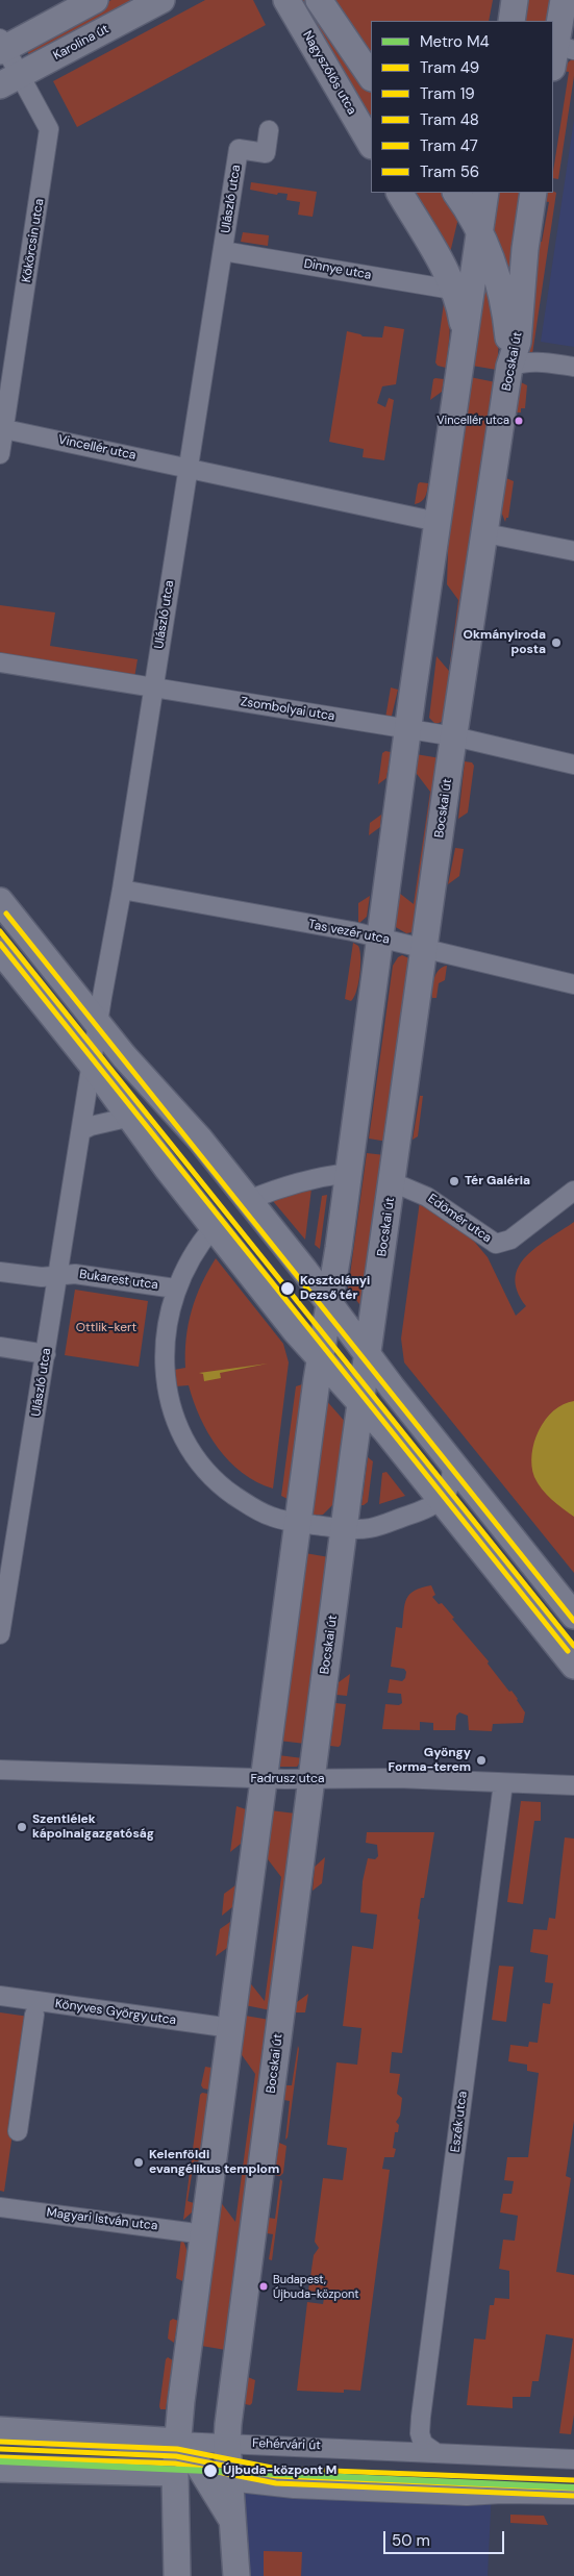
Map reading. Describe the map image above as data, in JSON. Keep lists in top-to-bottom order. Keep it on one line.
{"streets":{"main road":["Karolina út","Nagyszőlős utca","Bocskai út","Fehérvári út"],"street":["Ulászló utca","Kökörcsin utca","Dinnye utca","Vincellér utca","Zsombolyai utca","Tas vezér utca","Edömér utca","Bukarest utca","Fadrusz utca","Könyves György utca","Eszék utca","Magyari István utca"]},"crossings":[["Karolina út","Kökörcsin utca"],["Ulászló utca","Dinnye utca"],["Ulászló utca","Vincellér utca"],["Ulászló utca","Zsombolyai utca"],["Ulászló utca","Tas vezér utca"],["Ulászló utca","Bukarest utca"],["Kökörcsin utca","Vincellér utca"],["Bocskai út","Zsombolyai utca"],["Bocskai út","Tas vezér utca"],["Bocskai út","Edömér utca"],["Bocskai út","Fadrusz utca"],["Bocskai út","Fehérvári út"],["Fadrusz utca","Eszék utca"],["Eszék utca","Fehérvári út"]],"parks":["Ottlik-kert"],"places":["Vincellér utca","Okmányiroda posta","Tér Galéria","Kosztolányi Dezső tér","Gyöngy Forma-terem","Szentlélek kápolnaigazgatóság","Kelenföldi evangélikus templom","Budapest, Újbuda-központ","Újbuda-központ M"],"lines":["tram line 48","tram line 49","tram line 19","tram line 47","tram line 56","metro line M4"],"legend":["Metro M4","Tram 49","Tram 19","Tram 48","Tram 47","Tram 56"],"scale_bar":"50 m"}
